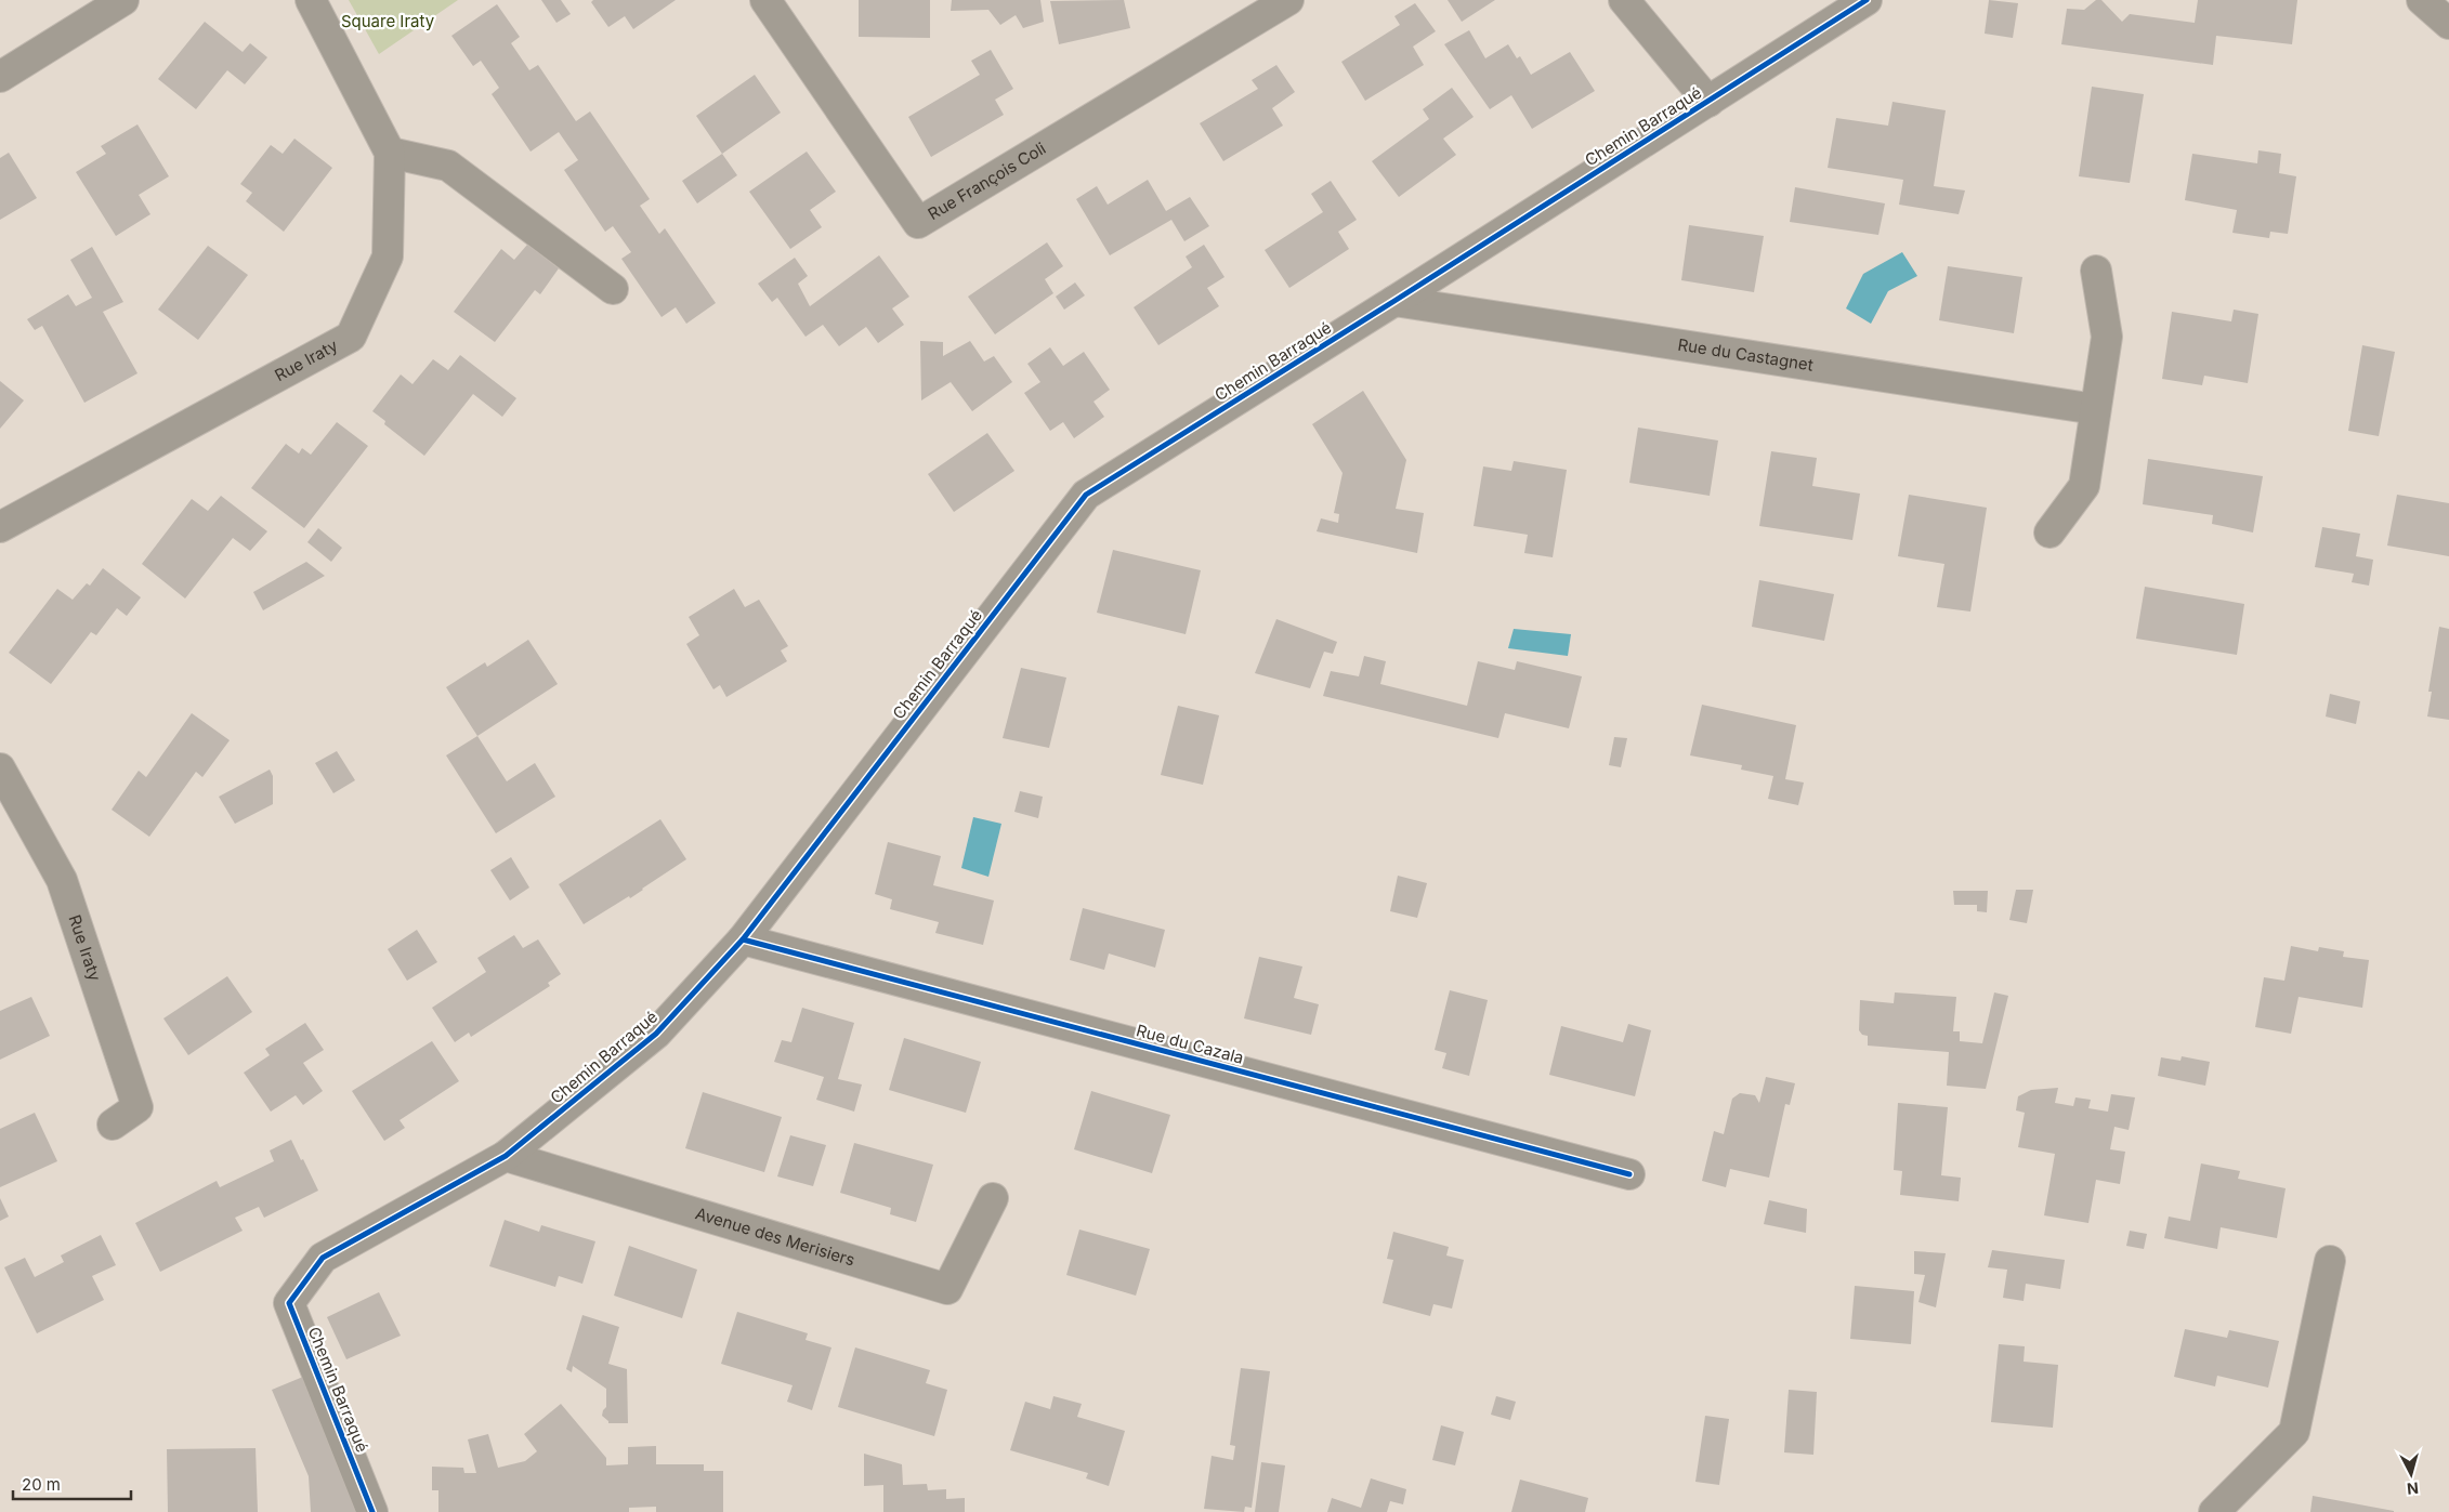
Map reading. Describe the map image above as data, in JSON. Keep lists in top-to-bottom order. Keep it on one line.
{"streets":{"street":["Chemin Barraqué","Rue François Coli","Rue du Castagnet","Rue Iraty","Rue du Cazala","Avenue des Merisiers"]},"crossings":[["Chemin Barraqué","Rue du Castagnet"],["Chemin Barraqué","Rue du Cazala"],["Chemin Barraqué","Avenue des Merisiers"]],"parks":["Square Iraty"],"scale_bar":"20 m","north":"bottom"}
